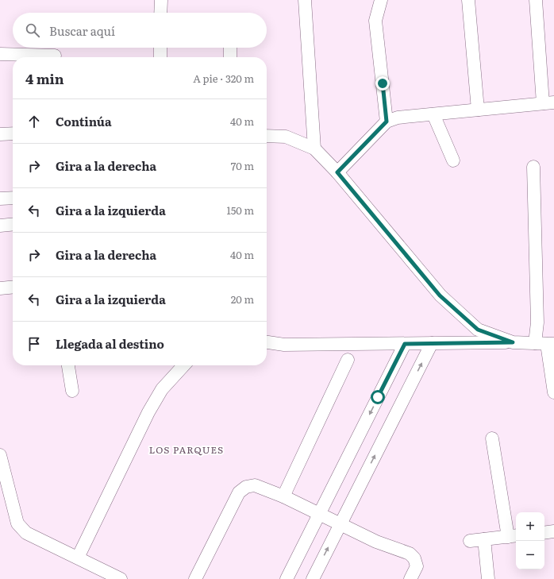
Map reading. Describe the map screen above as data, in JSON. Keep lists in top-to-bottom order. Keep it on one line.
{"districts":["LOS PARQUES"],"page":{"search":"Buscar aquí","heading":["4 min","A pie · 320 m"],"list":[["Continúa","40 m"],["Gira a la derecha","70 m"],["Gira a la izquierda","150 m"],["Gira a la derecha","40 m"],["Gira a la izquierda","20 m"],"Llegada al destino"],"map_buttons":["+","−"]}}
